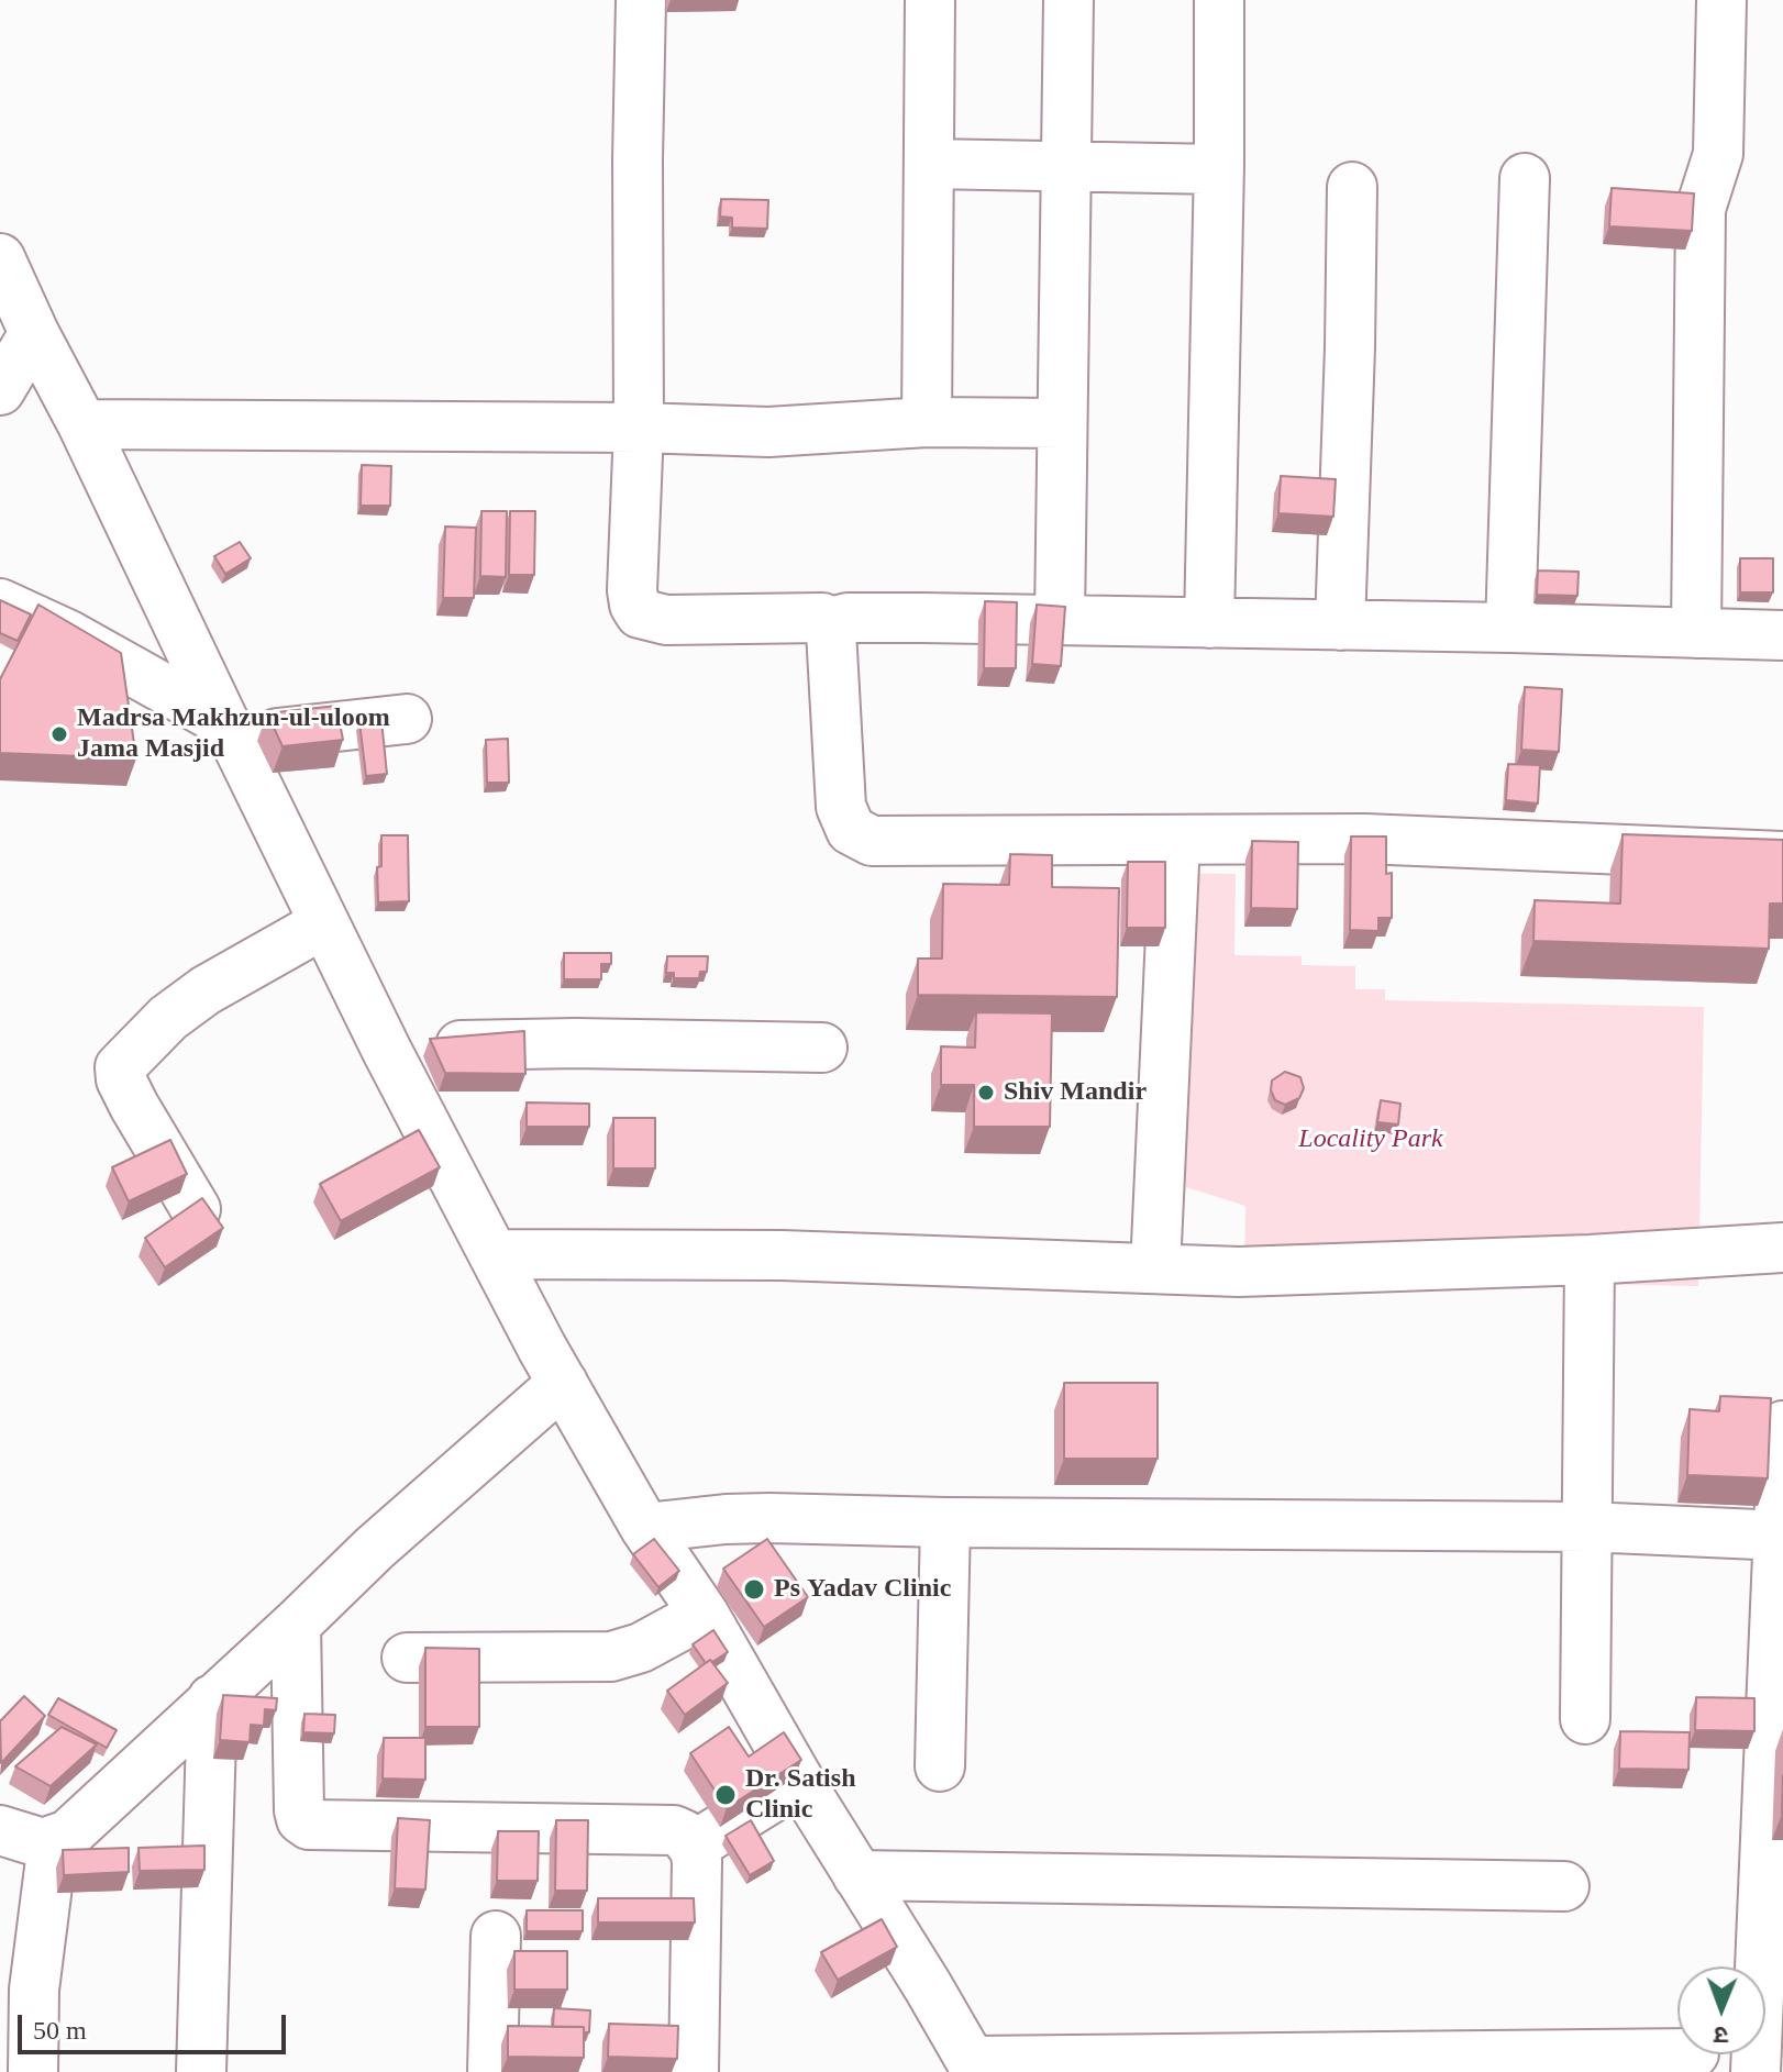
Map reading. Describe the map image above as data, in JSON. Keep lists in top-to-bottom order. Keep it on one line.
{"parks":["Locality Park"],"places":["Madrsa Makhzun-ul-uloom Jama Masjid","Shiv Mandir","Ps Yadav Clinic","Dr. Satish Clinic"],"scale_bar":"50 m","north":"bottom"}
